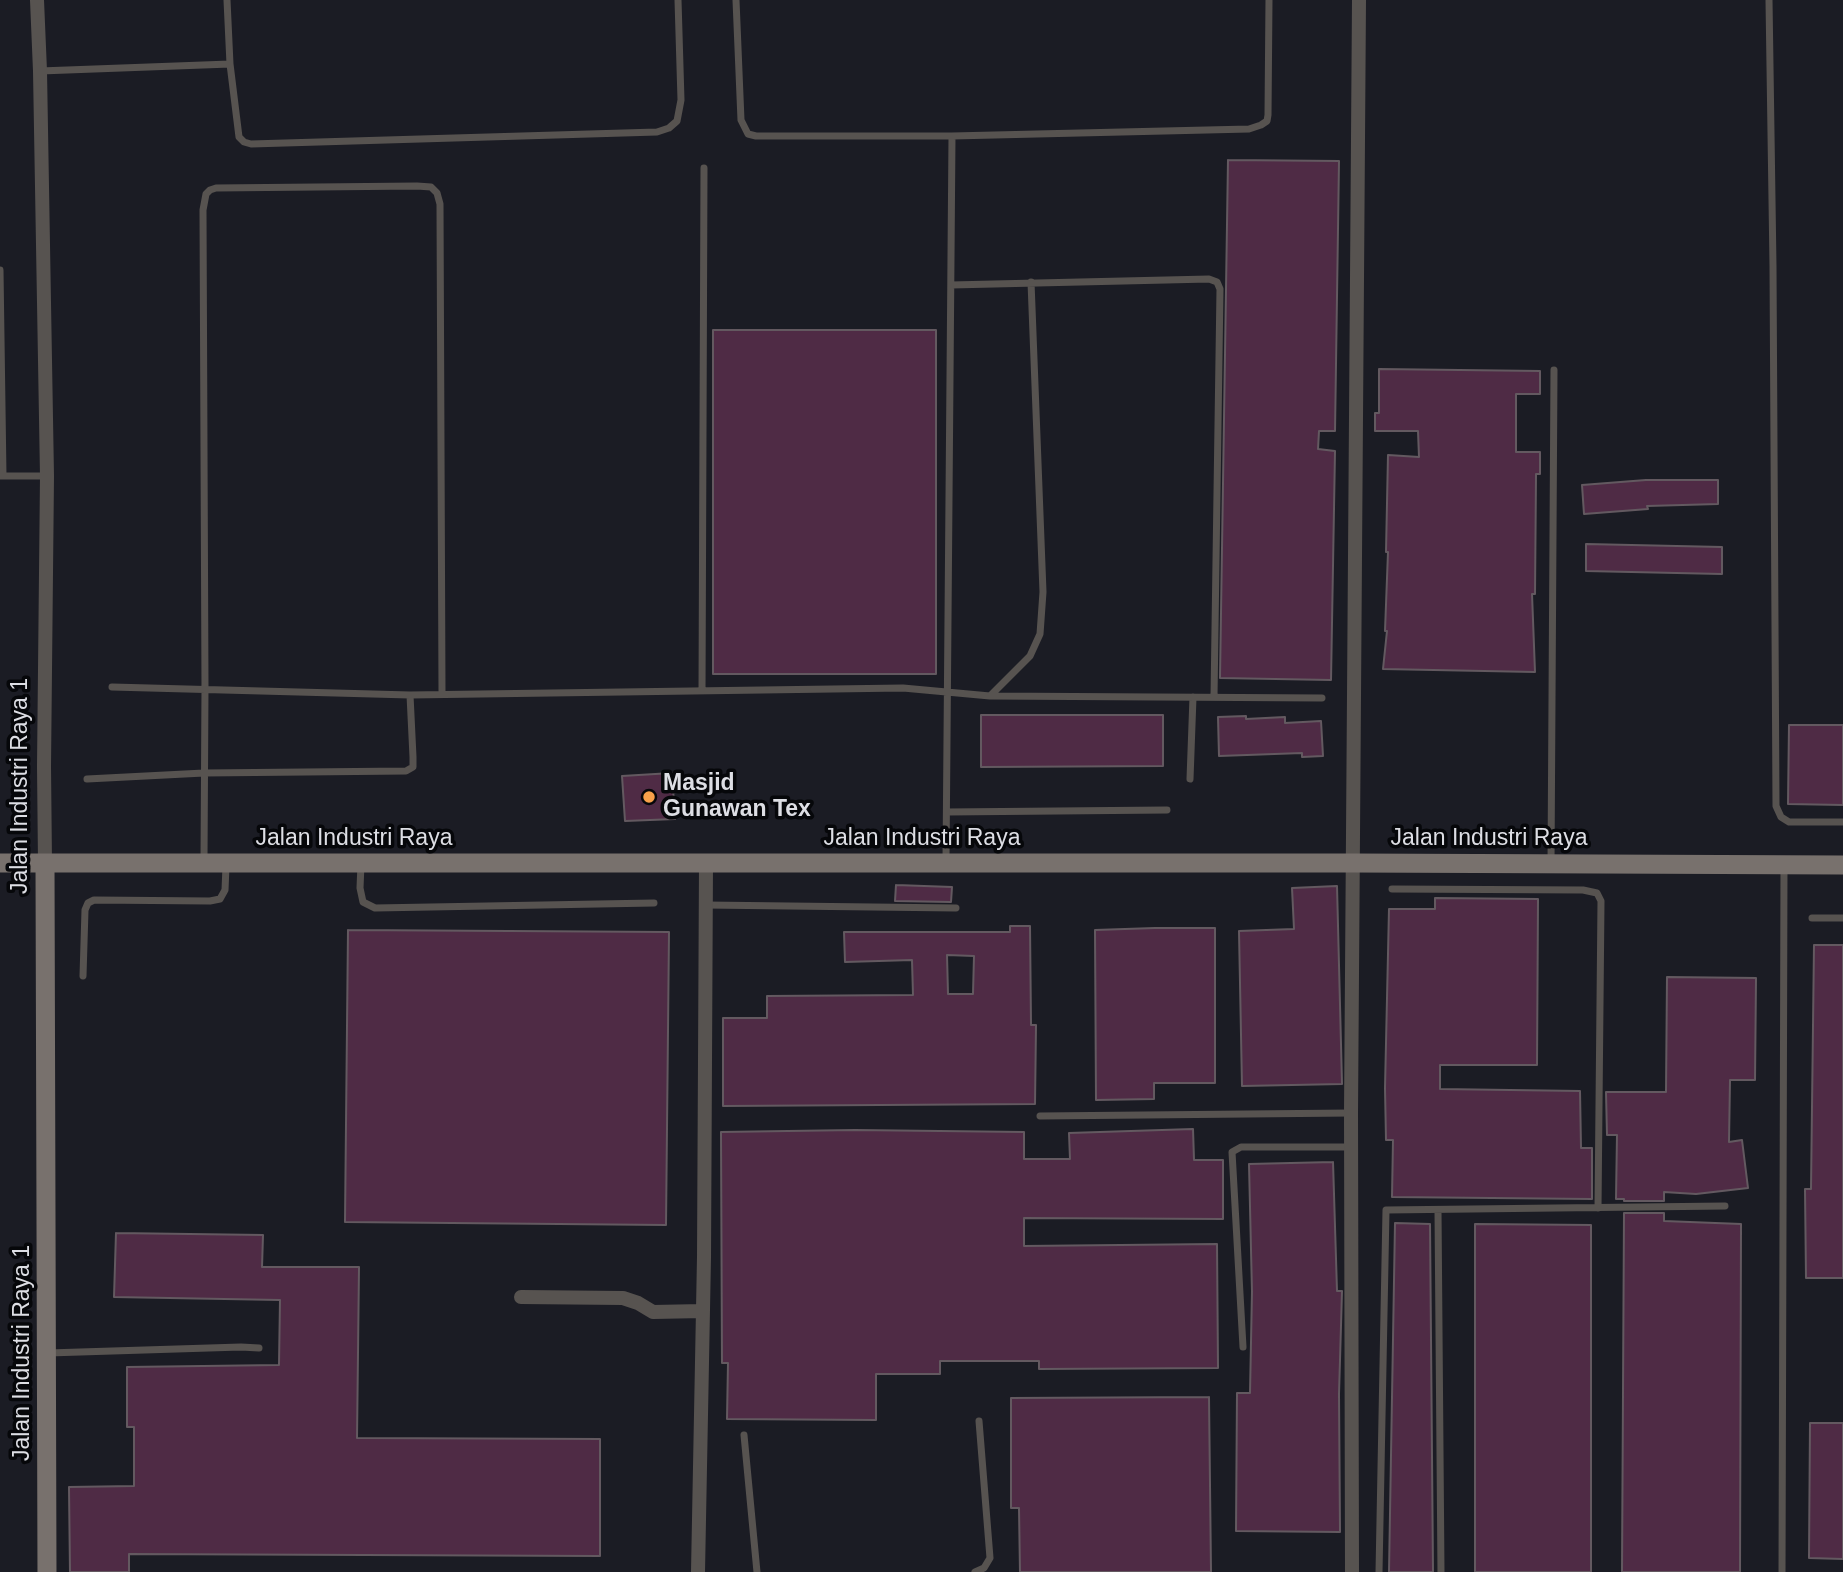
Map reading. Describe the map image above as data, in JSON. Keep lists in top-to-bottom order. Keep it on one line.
{"streets":{"street":["Jalan Industri Raya 1","Jalan Industri Raya"]},"crossings":[["Jalan Industri Raya 1","Jalan Industri Raya"]],"places":["Masjid Gunawan Tex"]}
